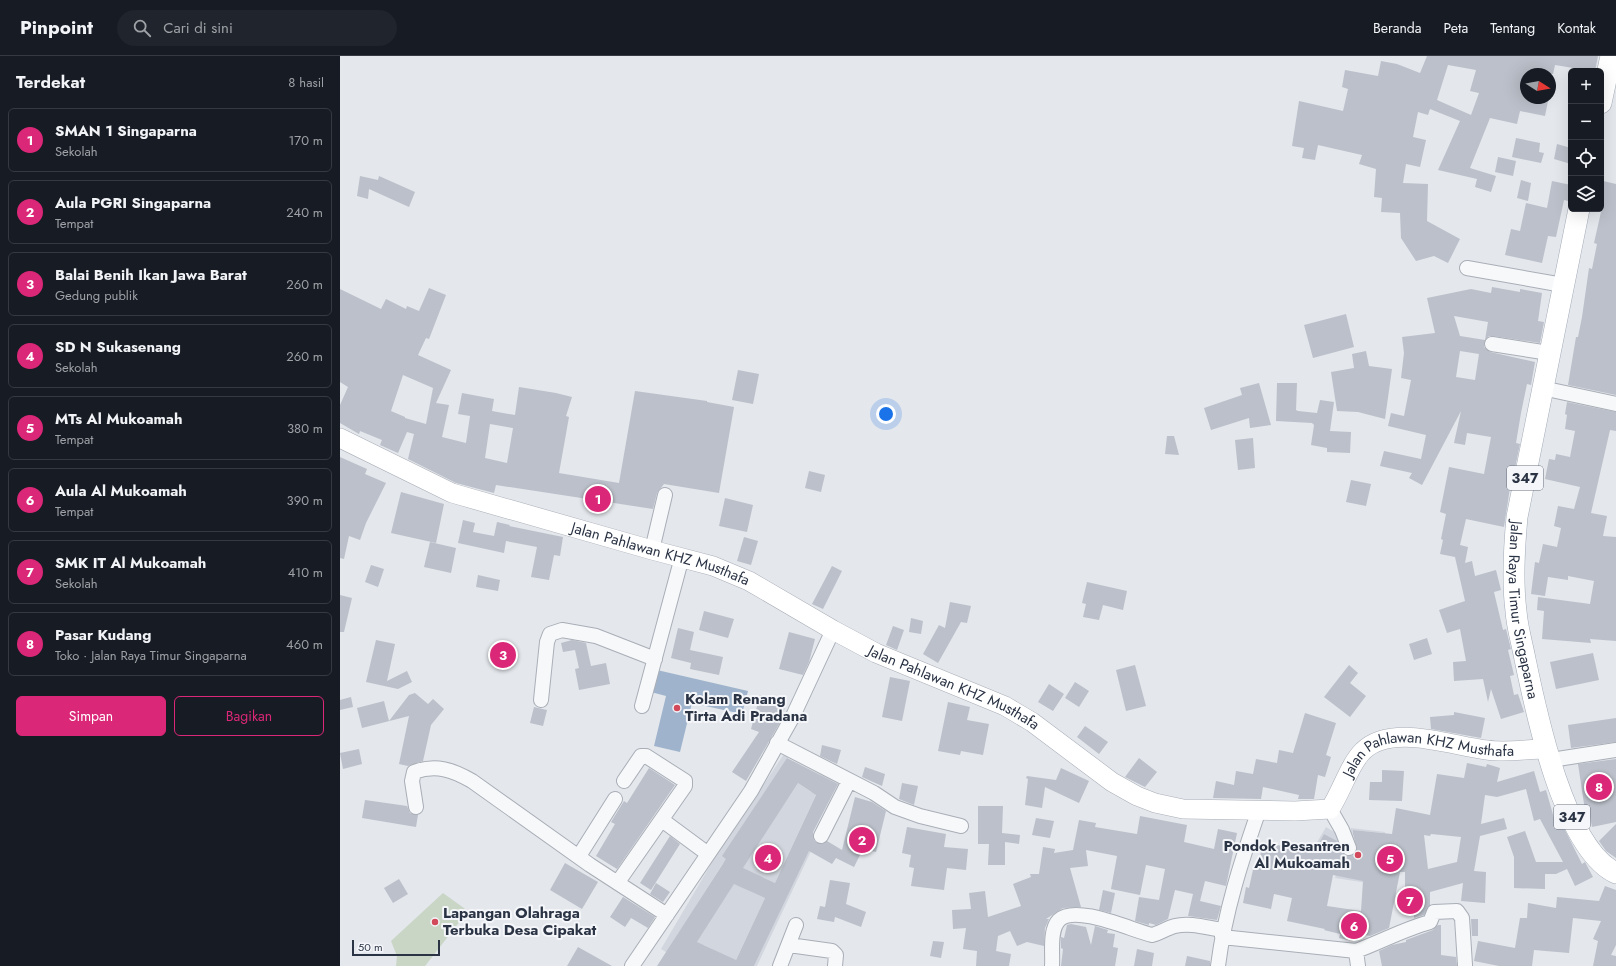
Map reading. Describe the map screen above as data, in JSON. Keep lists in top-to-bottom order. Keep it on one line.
{"streets":{"main road":["347","Jalan Raya Timur Singaparna"],"street":["Jalan Pahlawan KHZ Musthafa"]},"crossings":[["Jalan Pahlawan KHZ Musthafa","Jalan Raya Timur Singaparna"]],"places":["Kolam Renang Tirta Adi Pradana","Pondok Pesantren Al Mukoamah","Lapangan Olahraga Terbuka Desa Cipakat"],"scale_bar":"50 m","north":"right","page":{"header":"Pinpoint","search":"Cari di sini","nav":["Beranda","Peta","Tentang","Kontak"],"heading":["Terdekat","8 hasil"],"map_buttons":["+","−"],"list":[{"mark":"1","name":"SMAN 1 Singaparna","note":"Sekolah","value":"170 m"},{"mark":"2","name":"Aula PGRI Singaparna","note":"Tempat","value":"240 m"},{"mark":"3","name":"Balai Benih Ikan Jawa Barat","note":"Gedung publik","value":"260 m"},{"mark":"4","name":"SD N Sukasenang","note":"Sekolah","value":"260 m"},{"mark":"5","name":"MTs Al Mukoamah","note":"Tempat","value":"380 m"},{"mark":"6","name":"Aula Al Mukoamah","note":"Tempat","value":"390 m"},{"mark":"7","name":"SMK IT Al Mukoamah","note":"Sekolah","value":"410 m"},{"mark":"8","name":"Pasar Kudang","note":"Toko · Jalan Raya Timur Singaparna","value":"460 m"}],"pins":["1","3","8","2","4","5","7","6"],"buttons":["Simpan","Bagikan"],"scale":"50 m"}}
